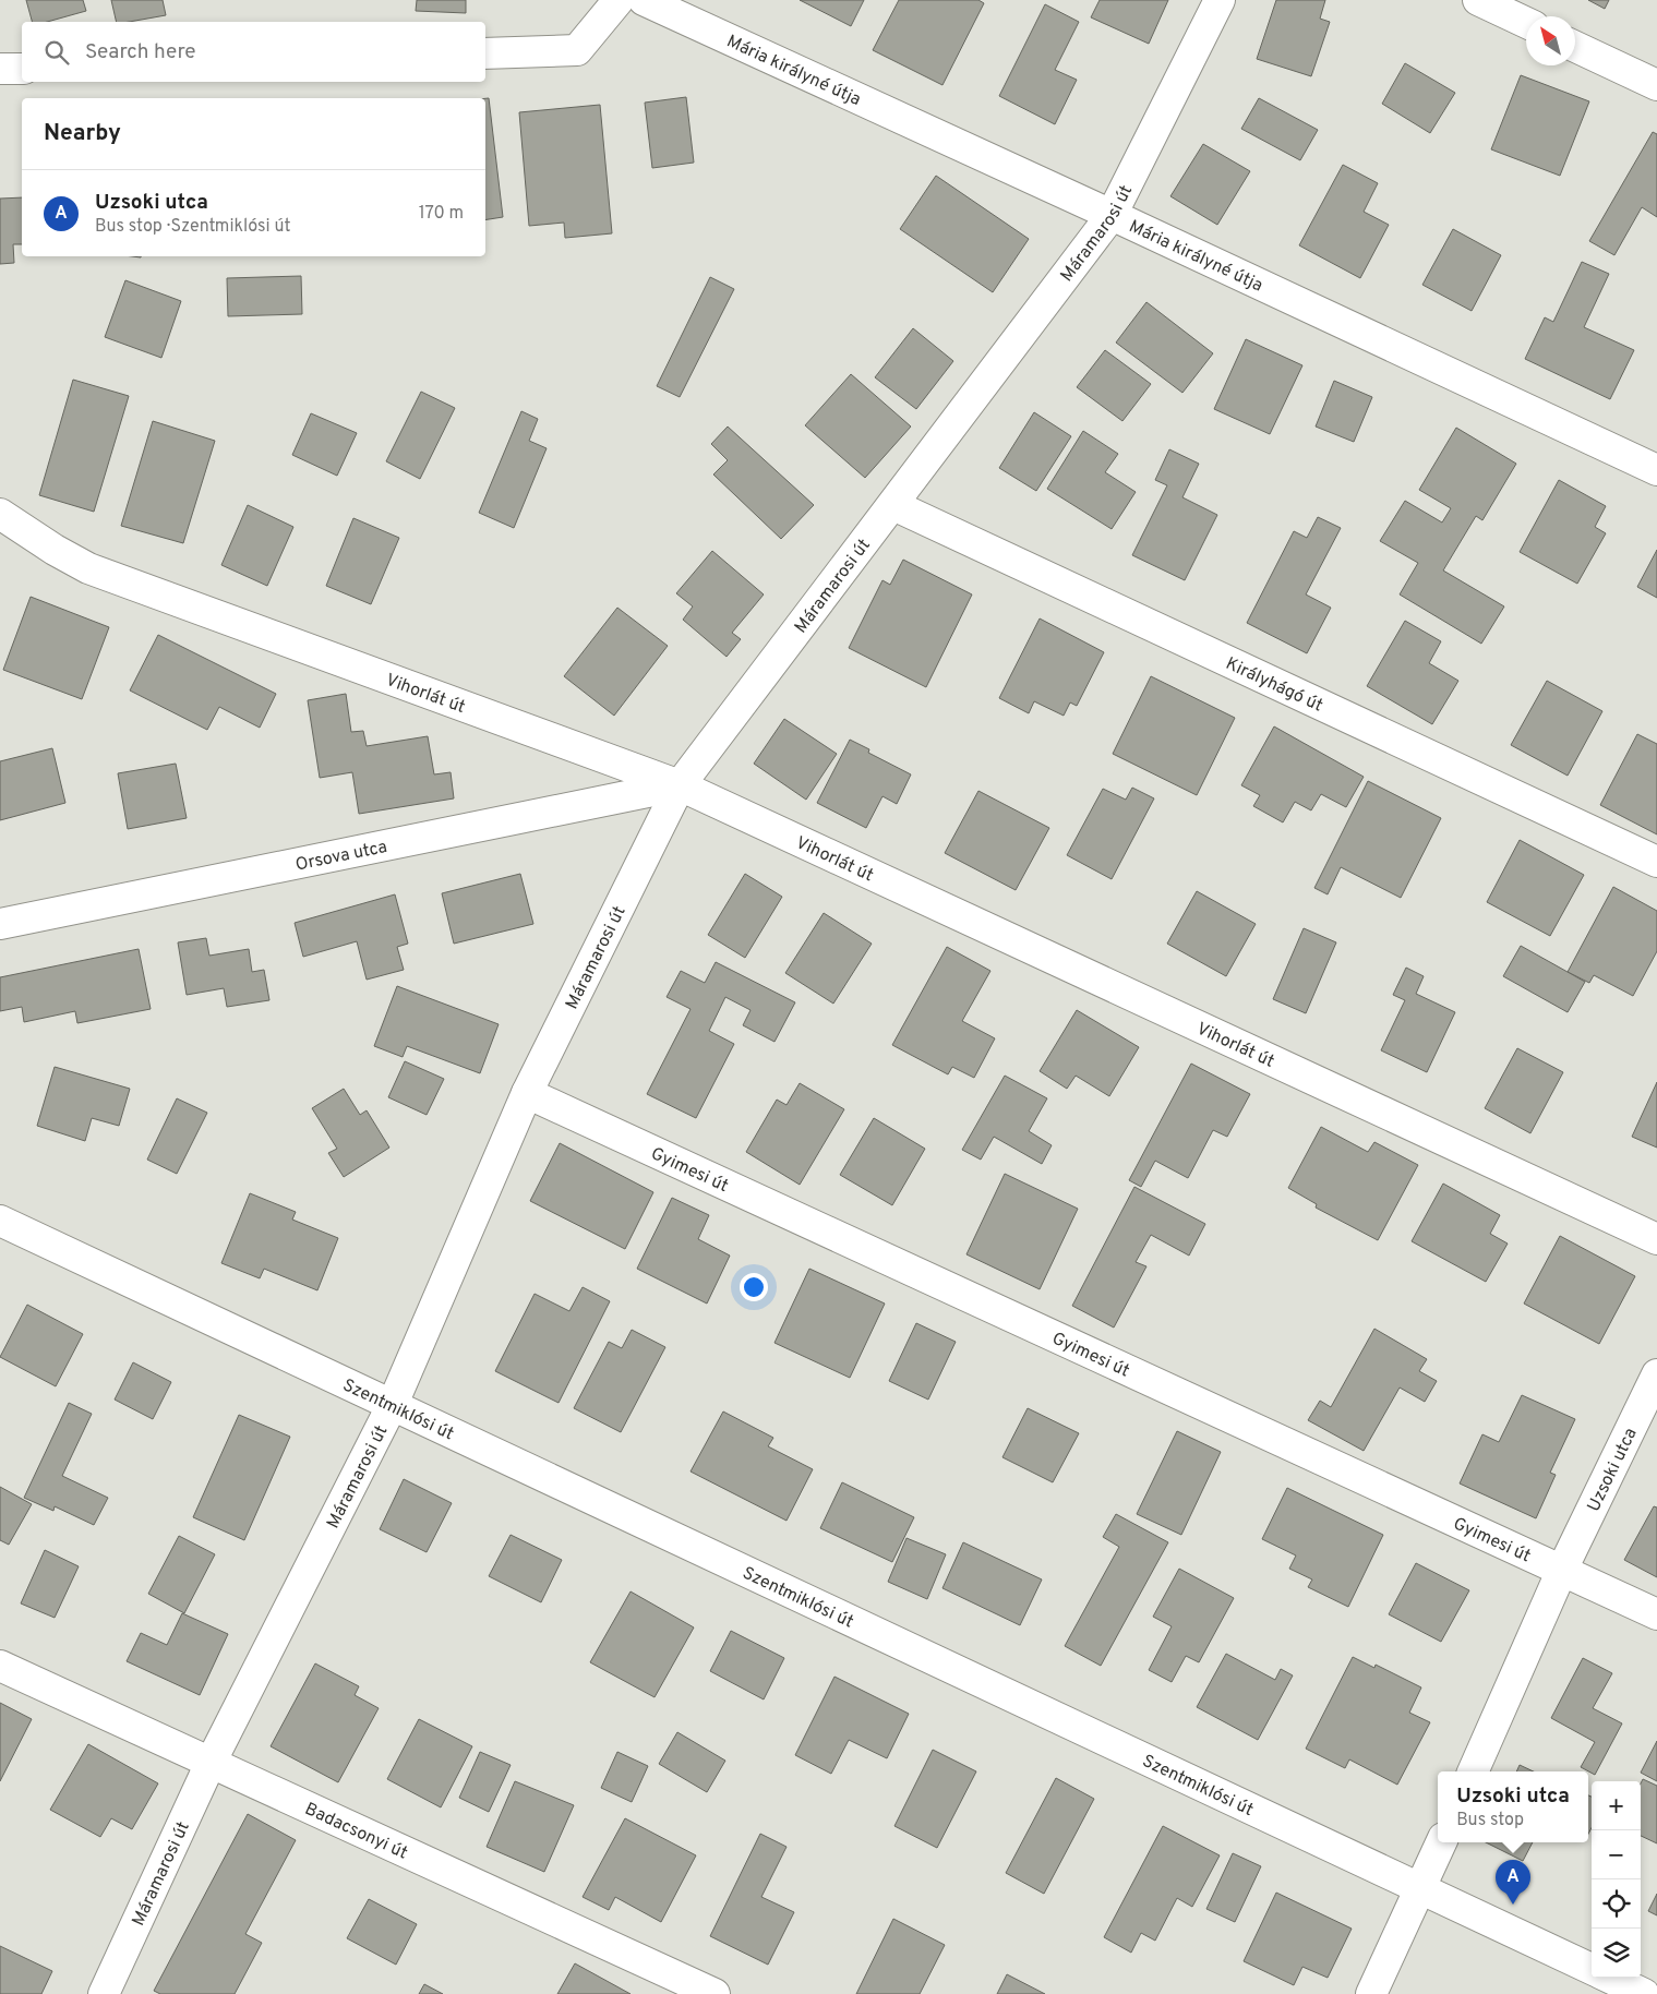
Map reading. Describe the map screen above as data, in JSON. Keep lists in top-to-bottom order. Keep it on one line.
{"streets":{"street":["Mária királyné útja","Máramarosi út","Királyhágó út","Vihorlát út","Orsova utca","Gyimesi út","Szentmiklósi út","Uzsoki utca","Badacsonyi út"]},"crossings":[["Mária királyné útja","Máramarosi út"],["Máramarosi út","Királyhágó út"],["Máramarosi út","Vihorlát út"],["Máramarosi út","Orsova utca"],["Máramarosi út","Gyimesi út"],["Máramarosi út","Szentmiklósi út"],["Máramarosi út","Badacsonyi út"],["Vihorlát út","Orsova utca"],["Gyimesi út","Uzsoki utca"]],"north":"top left","page":{"search":"Search here","heading":"Nearby","list":[{"mark":"A","name":"Uzsoki utca","note":"Bus stop · Szentmiklósi út","value":"170 m"}],"popup":["Uzsoki utca","Bus stop"],"map_buttons":["+","−"],"pins":"A"}}
